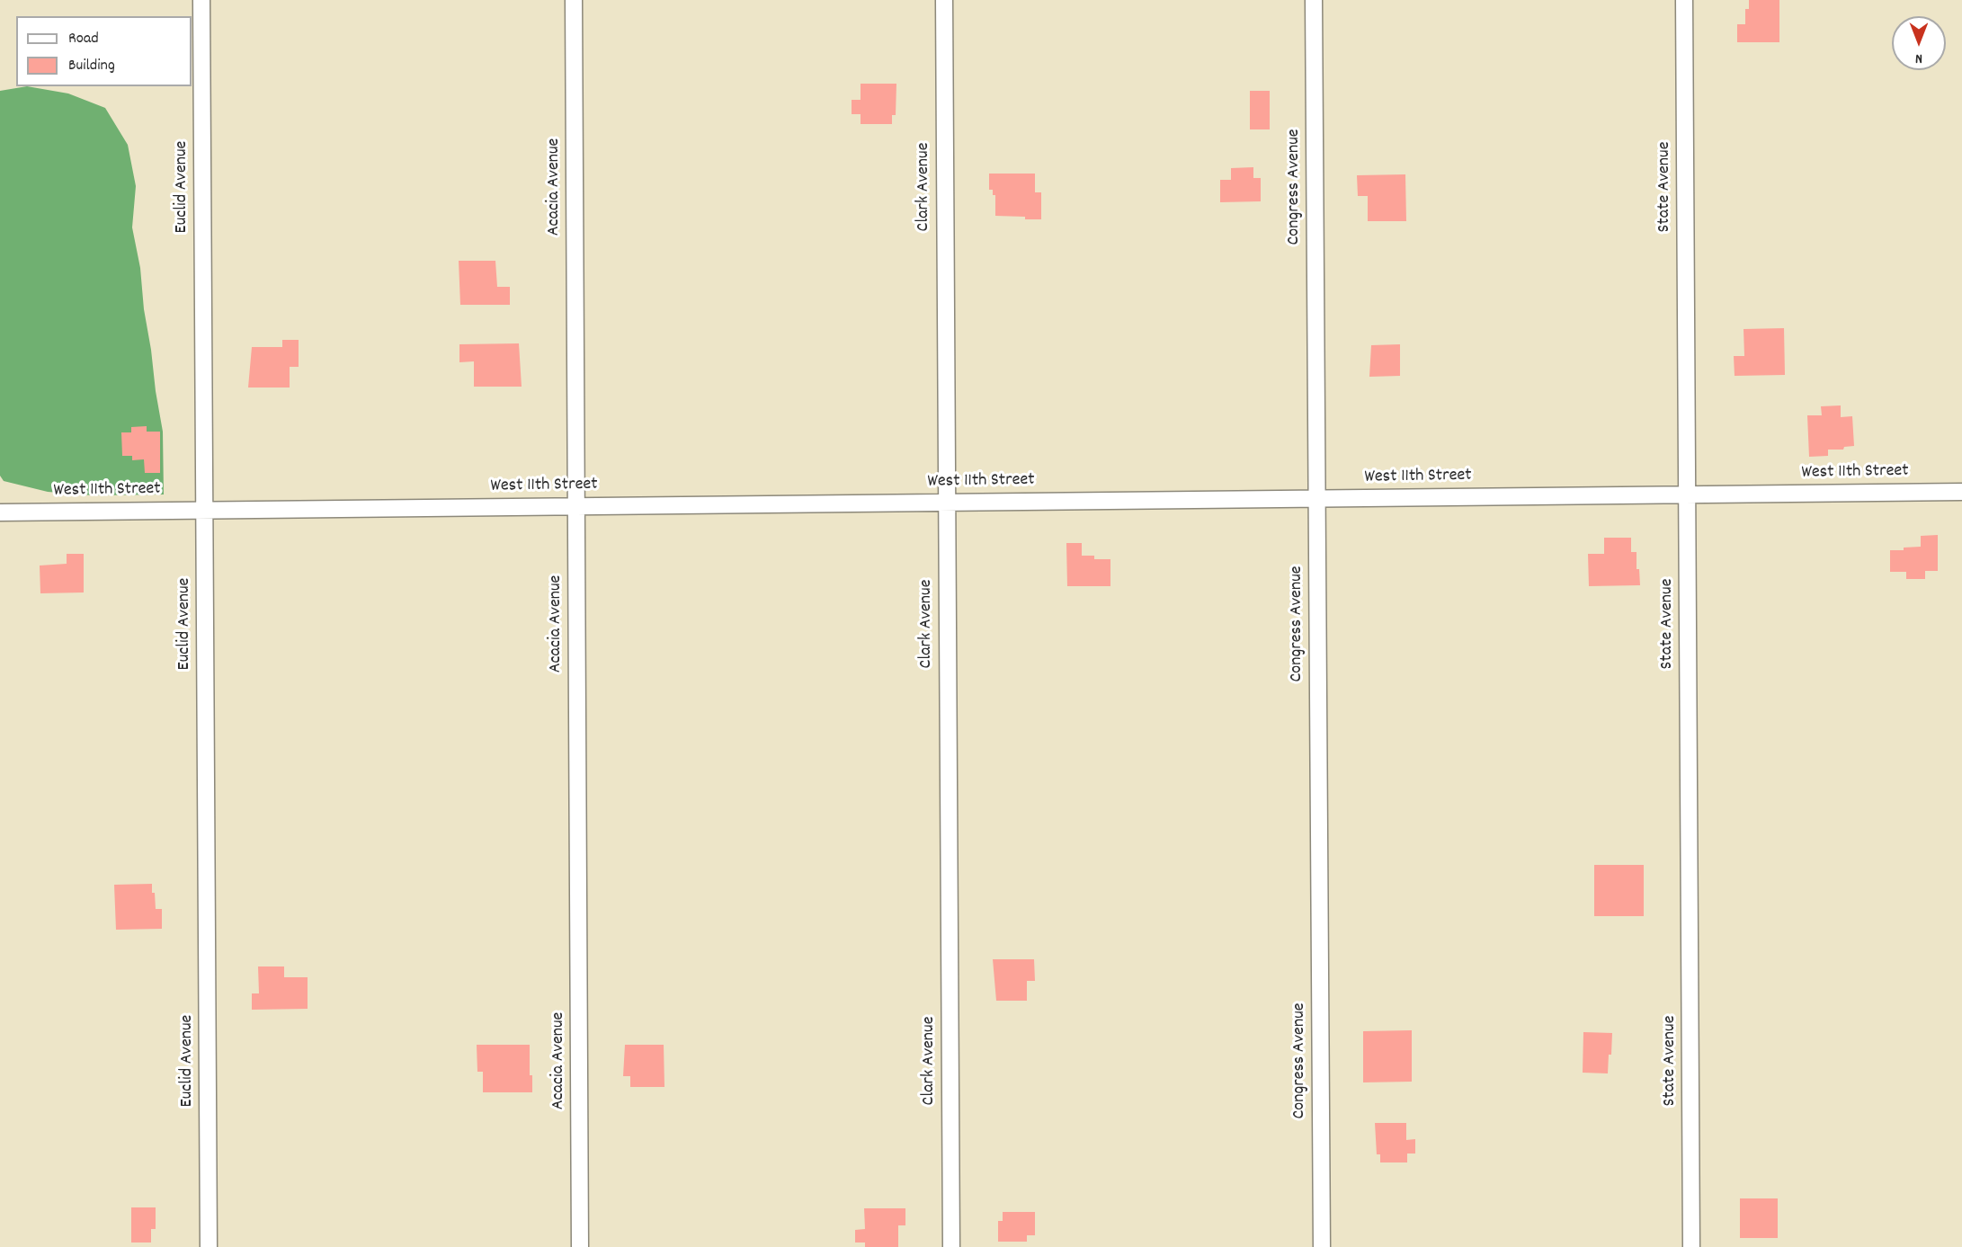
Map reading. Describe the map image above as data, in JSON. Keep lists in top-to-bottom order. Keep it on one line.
{"streets":{"street":["Euclid Avenue","Acacia Avenue","Clark Avenue","Congress Avenue","State Avenue","West 11th Street"]},"crossings":[["Euclid Avenue","West 11th Street"],["Acacia Avenue","West 11th Street"],["Clark Avenue","West 11th Street"],["Congress Avenue","West 11th Street"],["State Avenue","West 11th Street"]],"legend":["Road","Building"],"north":"bottom"}
